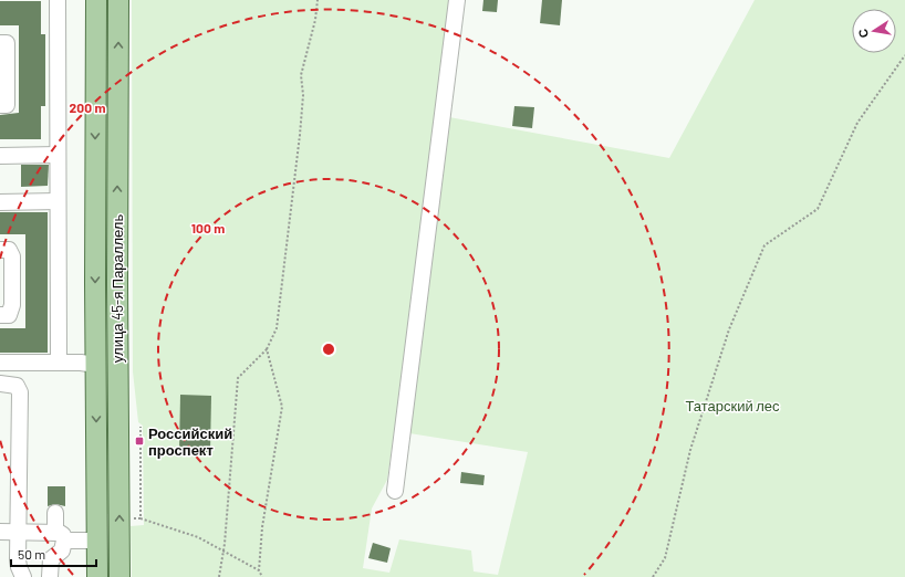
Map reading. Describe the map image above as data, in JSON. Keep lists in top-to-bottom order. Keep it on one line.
{"streets":{"main road":["улица 45-я Параллель"]},"parks":["Татарский лес"],"places":{"transit":["Российский проспект"]},"scale_bar":"50 m","north":"left","rings":["200 m","100 m"]}
